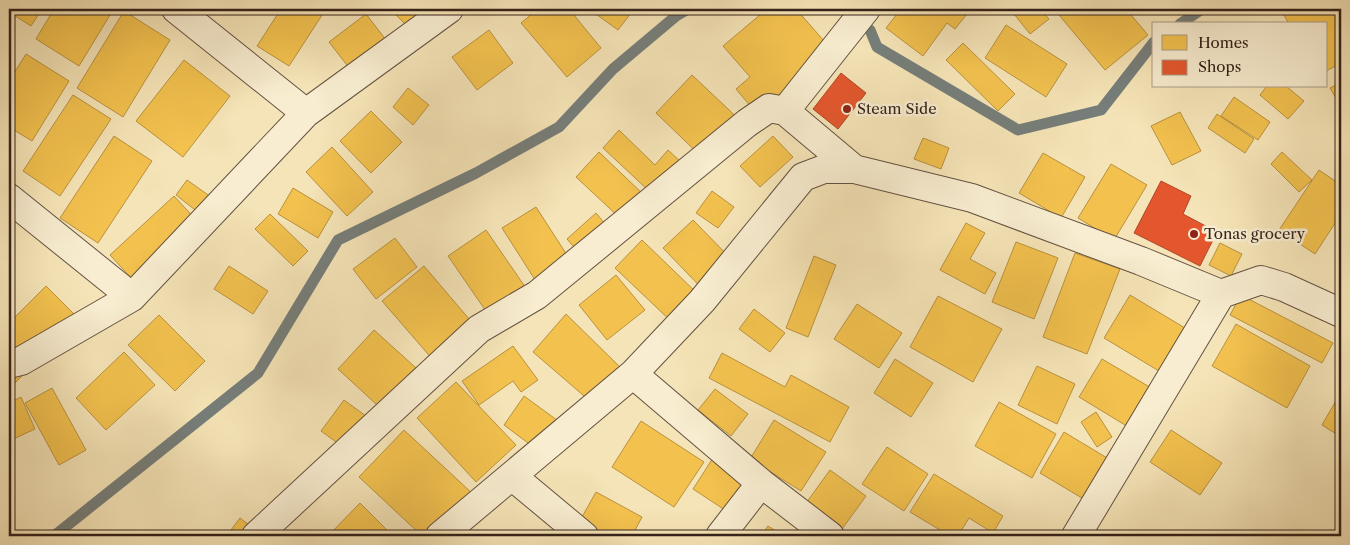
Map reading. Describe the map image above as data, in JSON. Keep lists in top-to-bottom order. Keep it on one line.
{"places":["Steam Side","Tonas grocery"],"legend":["Homes","Shops"]}
